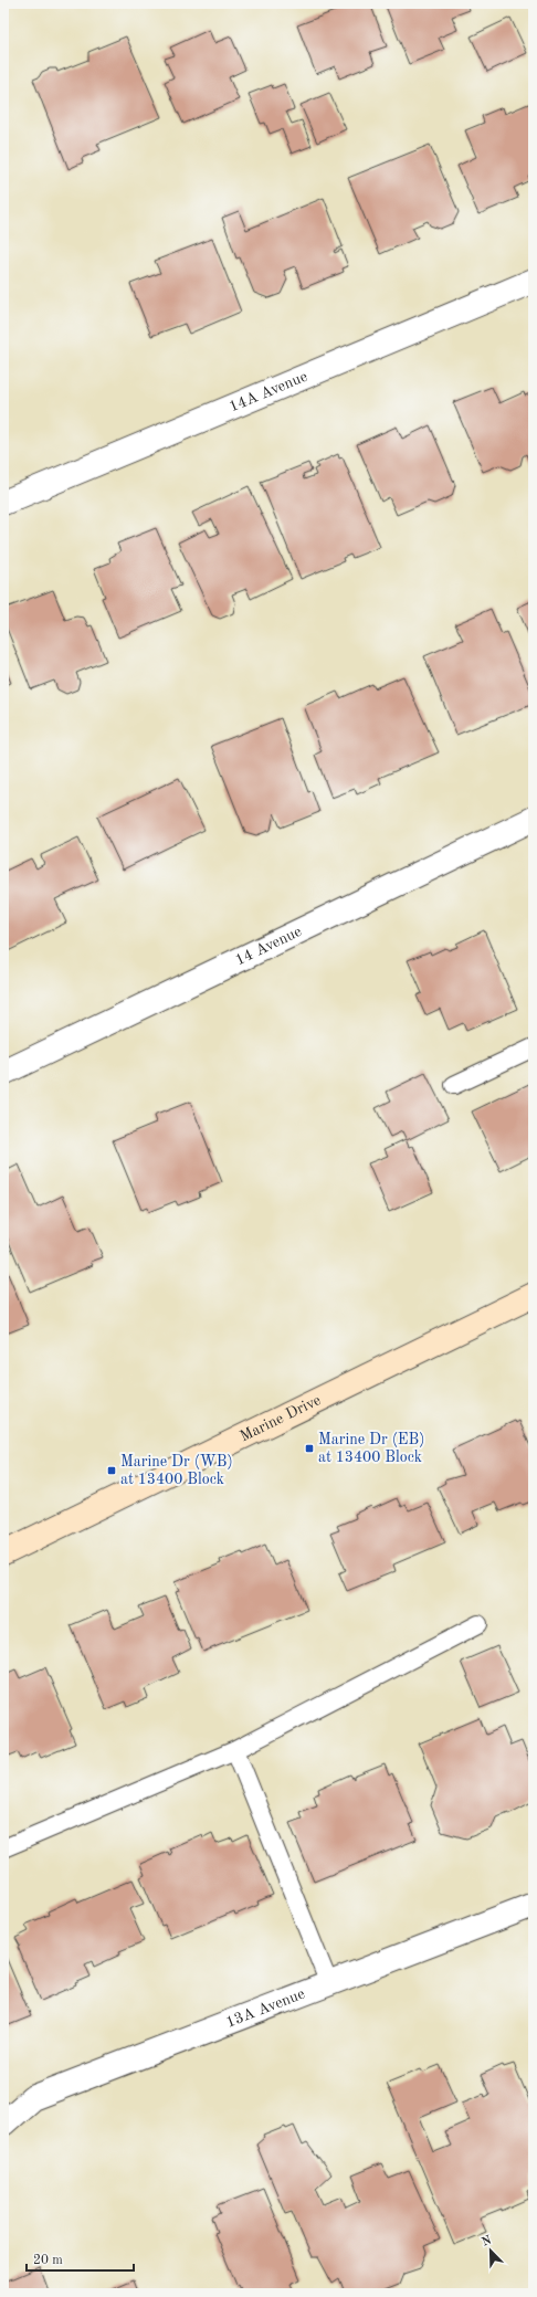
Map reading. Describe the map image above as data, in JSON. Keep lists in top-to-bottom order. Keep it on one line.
{"streets":{"street":["14A Avenue","14 Avenue","Marine Drive","13A Avenue"]},"places":{"transit":["Marine Dr (EB) at 13400 Block","Marine Dr (WB) at 13400 Block"]},"scale_bar":"20 m","north":"top left"}
